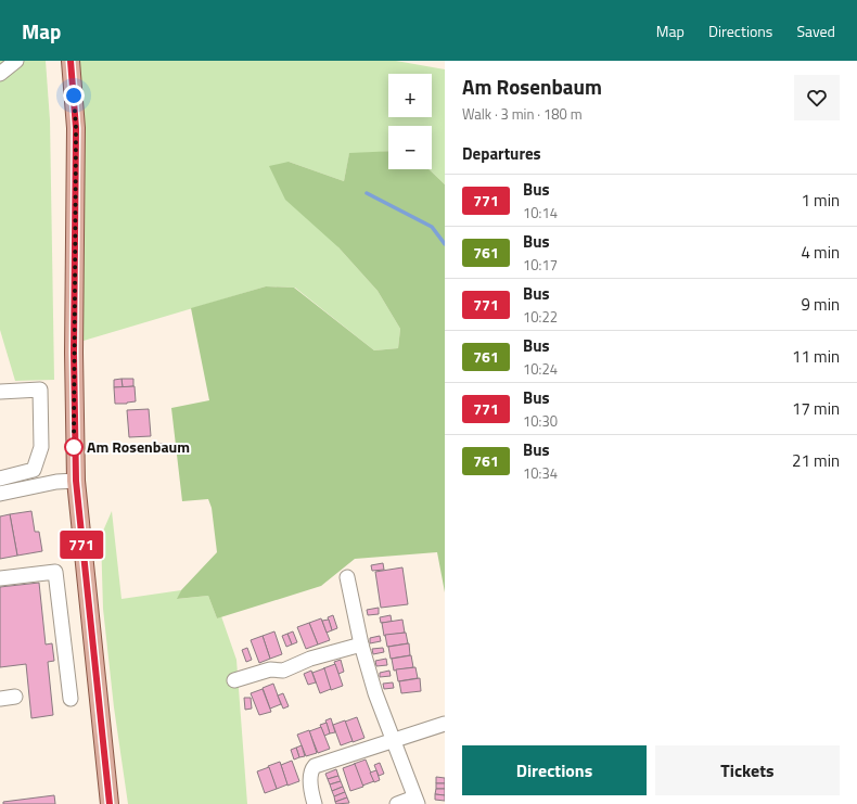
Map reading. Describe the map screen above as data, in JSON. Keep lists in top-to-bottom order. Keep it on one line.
{"places":["Am Rosenbaum"],"lines":["bus line 771"],"page":{"header":"Map","nav":["Map","Directions","Saved"],"on_map":"771","heading":[["Am Rosenbaum","Walk · 3 min · 180 m"],"Departures"],"map_buttons":["+","−"],"list":[{"mark":"771","name":"Bus","note":"10:14","value":"1 min"},{"mark":"761","name":"Bus","note":"10:17","value":"4 min"},{"mark":"771","name":"Bus","note":"10:22","value":"9 min"},{"mark":"761","name":"Bus","note":"10:24","value":"11 min"},{"mark":"771","name":"Bus","note":"10:30","value":"17 min"},{"mark":"761","name":"Bus","note":"10:34","value":"21 min"}],"buttons":["Directions","Tickets"]}}
